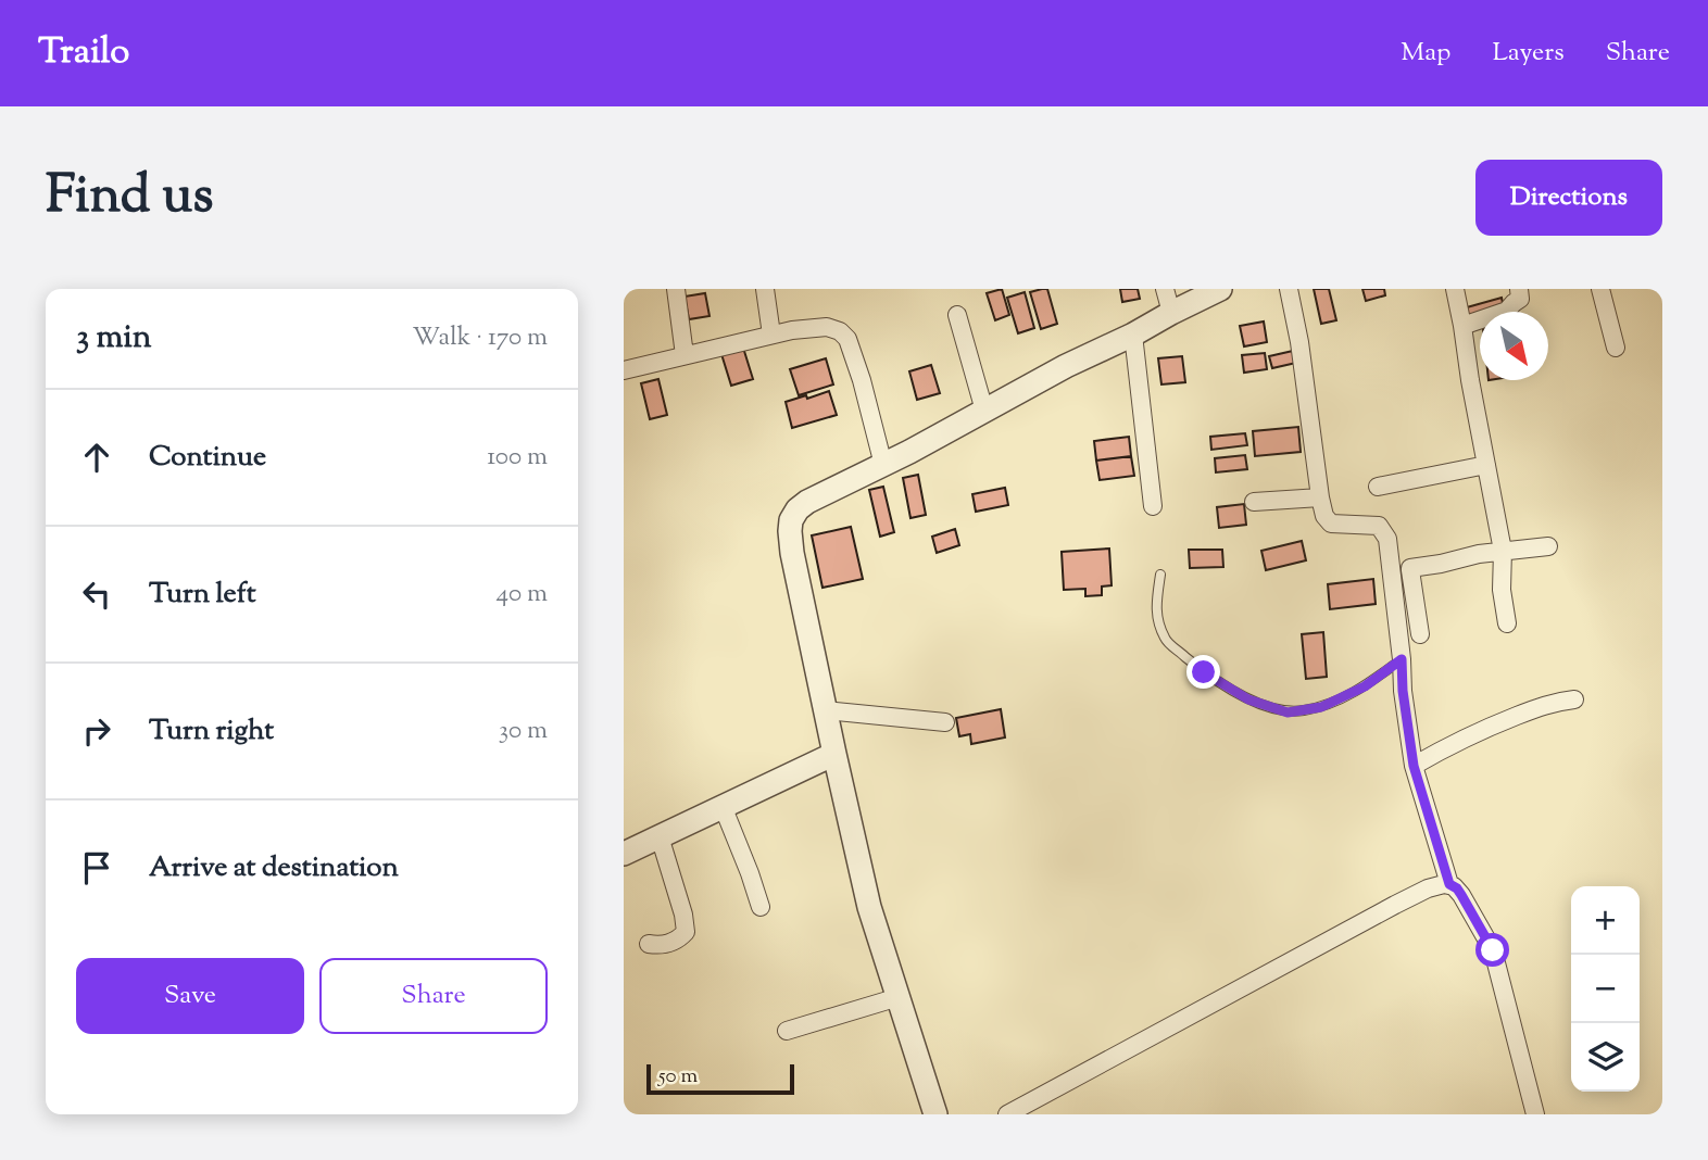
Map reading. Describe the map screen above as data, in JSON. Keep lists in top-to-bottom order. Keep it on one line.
{"scale_bar":"50 m","north":"bottom right","page":{"header":"Trailo","nav":["Map","Layers","Share"],"title":"Find us","buttons":["Directions",["Save","Share"]],"heading":["3 min","Walk · 170 m"],"list":[["Continue","100 m"],["Turn left","40 m"],["Turn right","30 m"],"Arrive at destination"],"map_buttons":["+","−"],"scale":"50 m"}}
